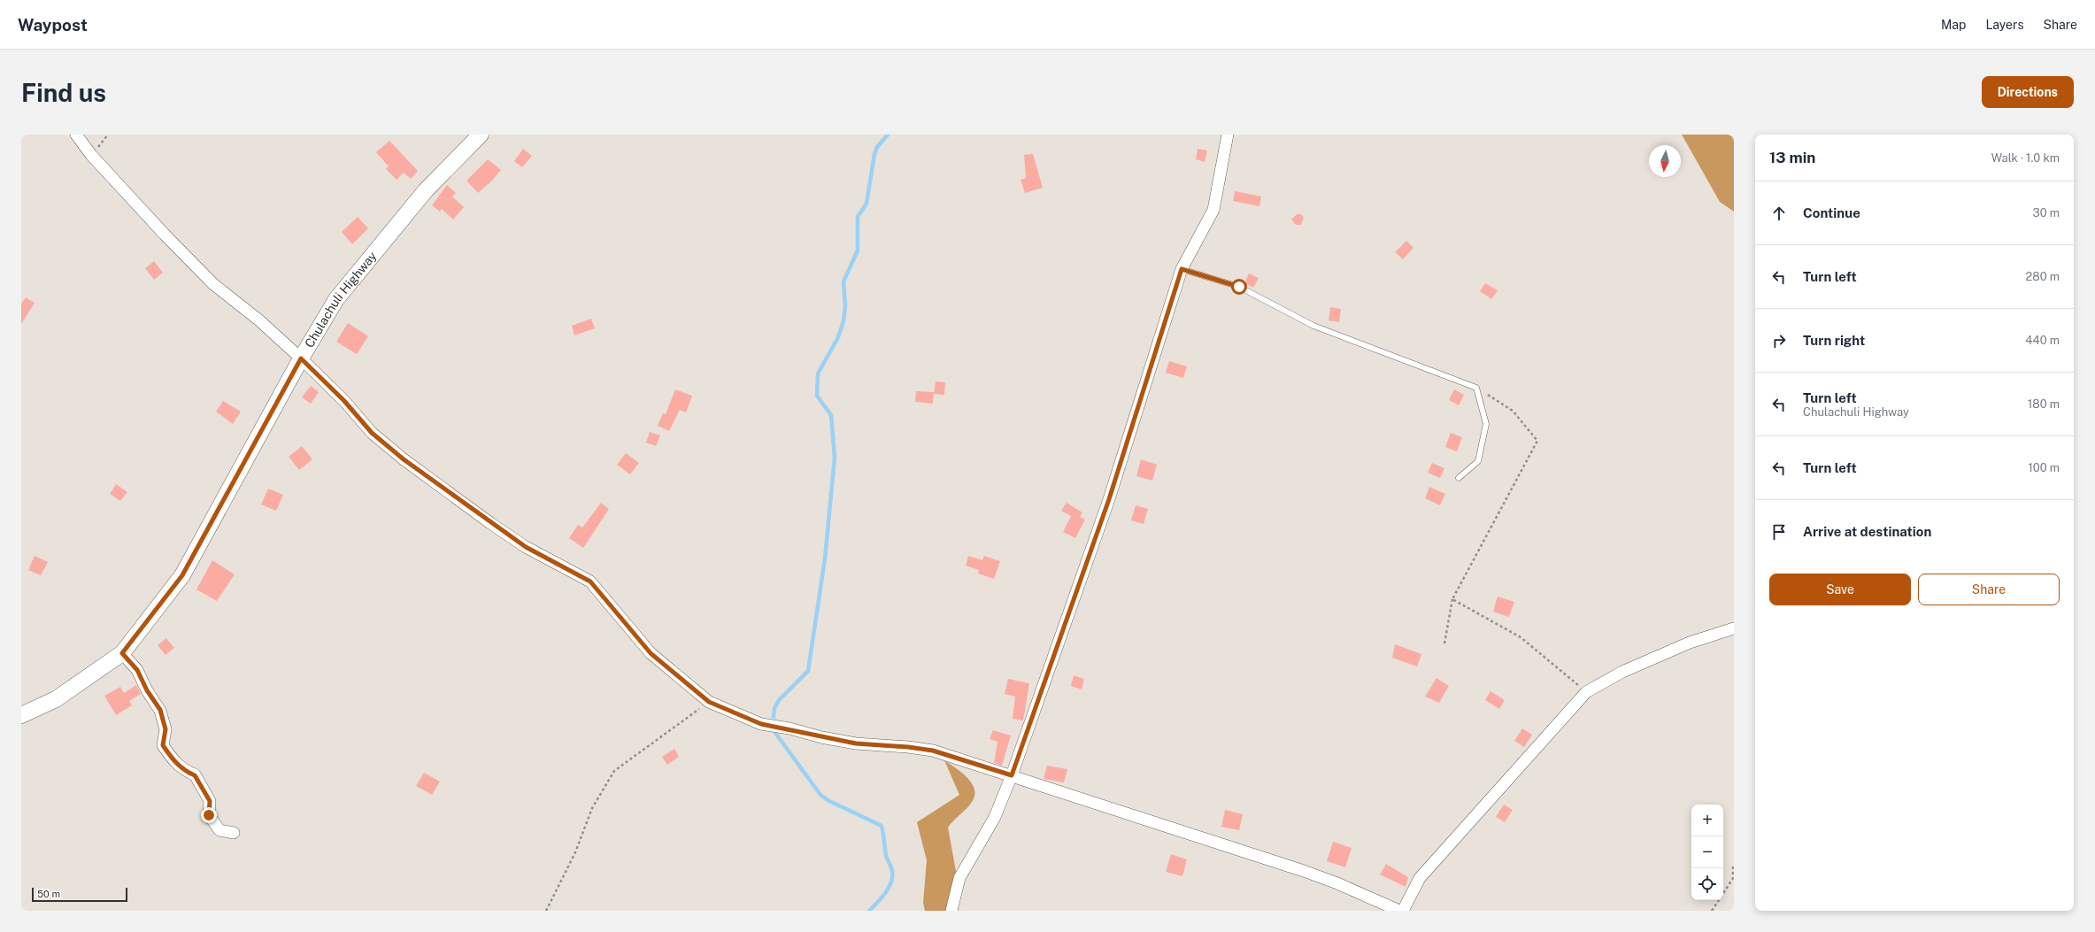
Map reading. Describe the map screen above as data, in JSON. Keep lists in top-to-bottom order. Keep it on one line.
{"streets":{"street":["Chulachuli Highway"]},"scale_bar":"50 m","north":"bottom","page":{"header":"Waypost","nav":["Map","Layers","Share"],"buttons":["Directions",["Save","Share"]],"title":"Find us","heading":["13 min","Walk · 1.0 km"],"list":[["Continue","30 m"],["Turn left","280 m"],["Turn right","440 m"],["Turn left","Chulachuli Highway","180 m"],["Turn left","100 m"],"Arrive at destination"],"map_buttons":["+","−"],"scale":"50 m"}}
